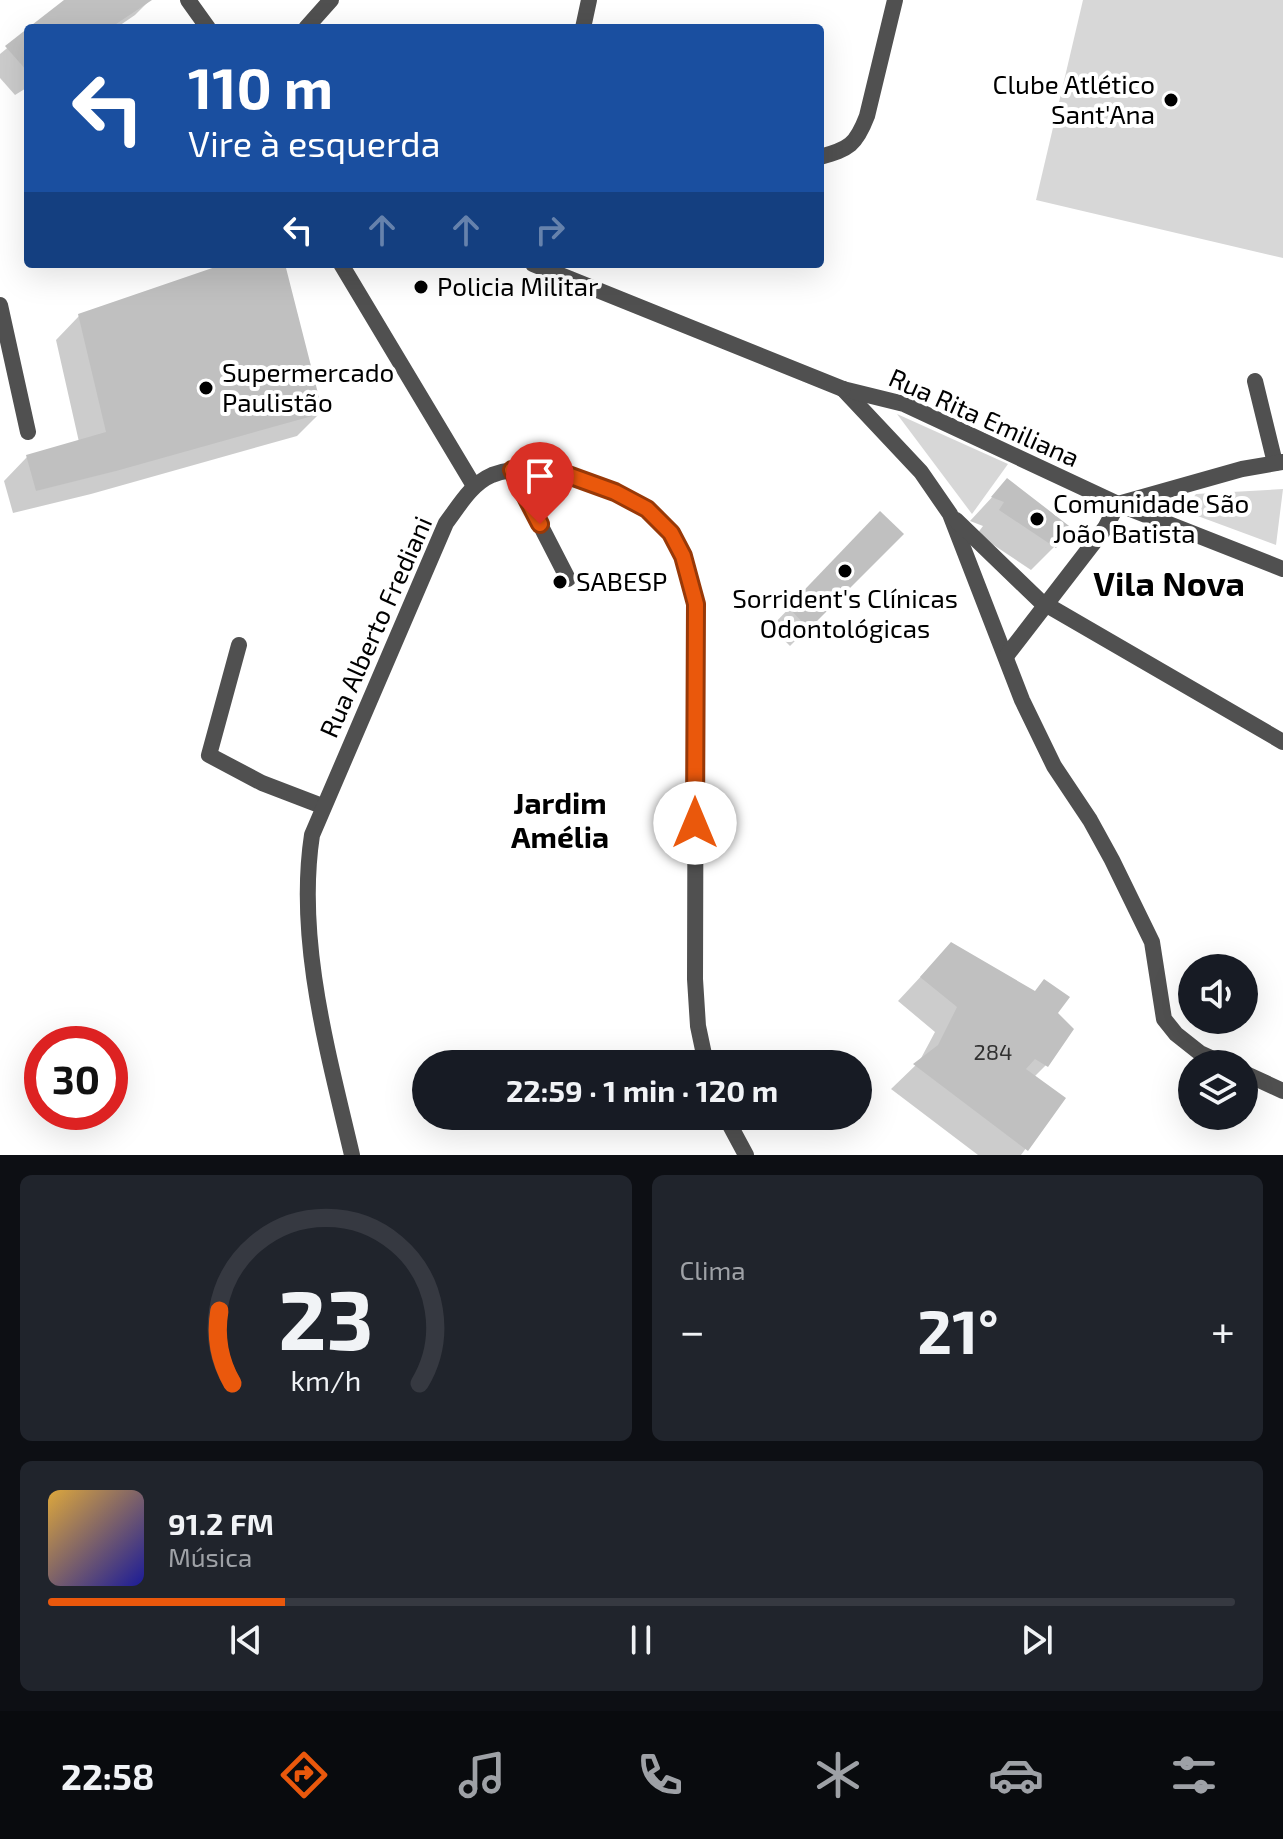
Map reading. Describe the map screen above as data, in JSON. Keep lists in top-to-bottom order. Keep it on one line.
{"streets":{"street":["Rua Rita Emiliana","Rua Alberto Frediani"]},"districts":["Vila Nova","Jardim Amélia"],"places":["Clube Atlético Sant'Ana","Policia Militar","Supermercado Paulistão","Comunidade São João Batista","Sorrident's Clínicas Odontológicas","SABESP"],"house_numbers":["284"],"page":{"turn":["110 m","Vire à esquerda"],"limit":"30","trip":"22:59 · 1 min · 120 m","tile":"Clima","heat":["−","21°","+"],"song":["91.2 FM","Música"],"tabs":"22:58","gauge":["23","km/h"]}}
